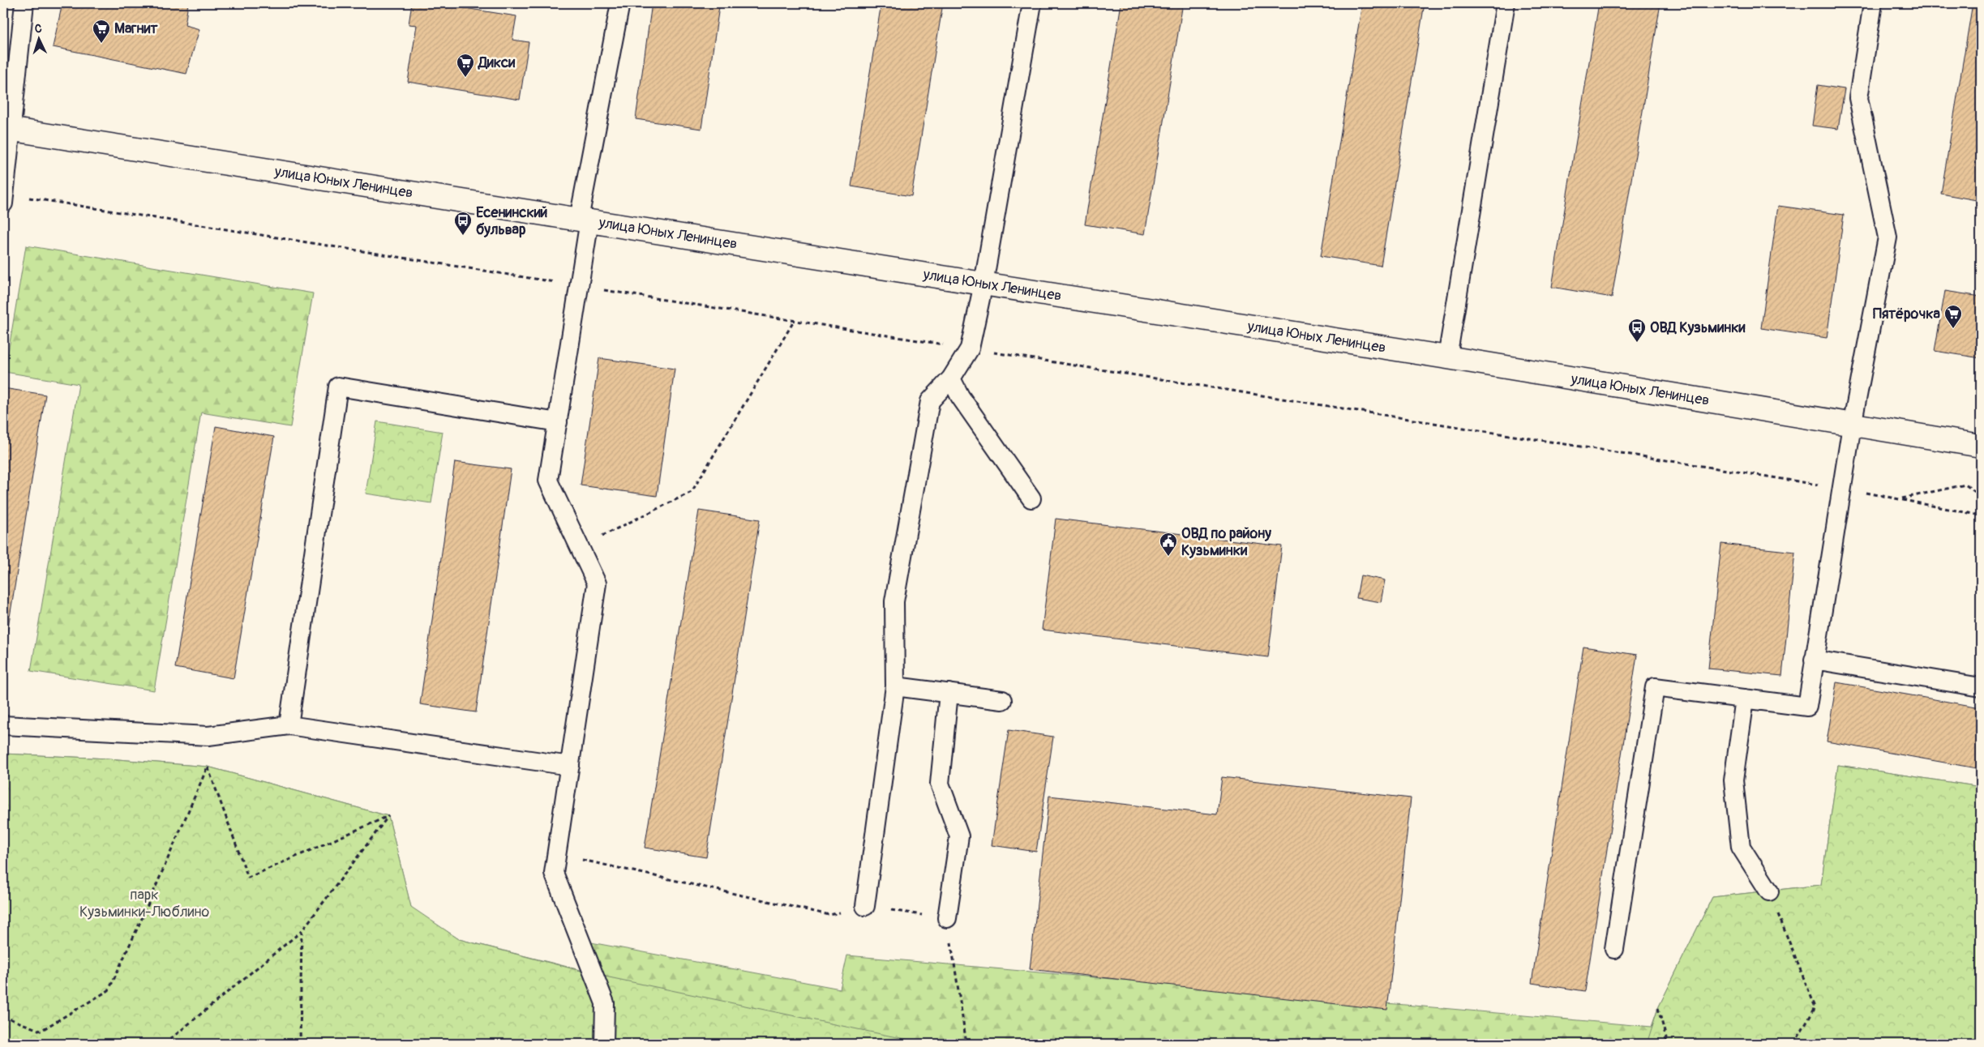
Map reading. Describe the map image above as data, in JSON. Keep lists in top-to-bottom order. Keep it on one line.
{"streets":{"main road":["улица Юных Ленинцев"]},"parks":["парк Кузьминки-Люблино"],"places":{"supermarket":["Магнит","Дикси","Пятёрочка"],"bus stop":["Есенинский бульвар","ОВД Кузьминки"],"public building":["ОВД по району Кузьминки"]},"north":"top"}
